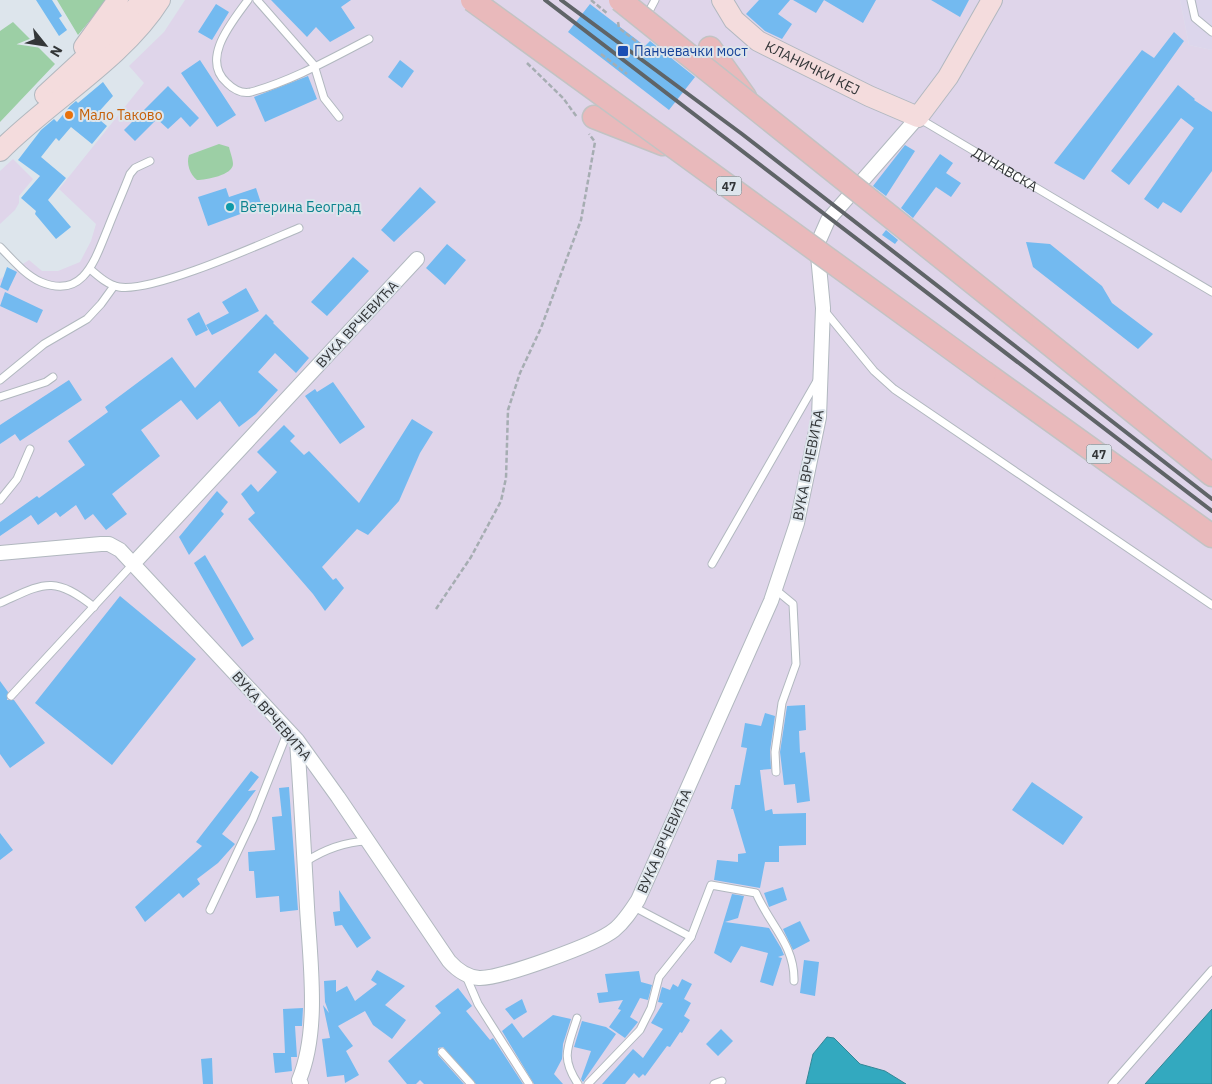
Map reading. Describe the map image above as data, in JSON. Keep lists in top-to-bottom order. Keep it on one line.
{"streets":{"main road":["КЛАНИЧКИ КЕЈ","47"],"street":["ВУКА ВРЧЕВИЋА"],"lane":["ДУНАВСКА"]},"crossings":[["КЛАНИЧКИ КЕЈ","ДУНАВСКА"],["КЛАНИЧКИ КЕЈ","ВУКА ВРЧЕВИЋА"],["ДУНАВСКА","ВУКА ВРЧЕВИЋА"]],"places":{"transit":["Панчевачки мост"],"other":["Мало Таково","Ветерина Београд"]},"north":"bottom right"}
